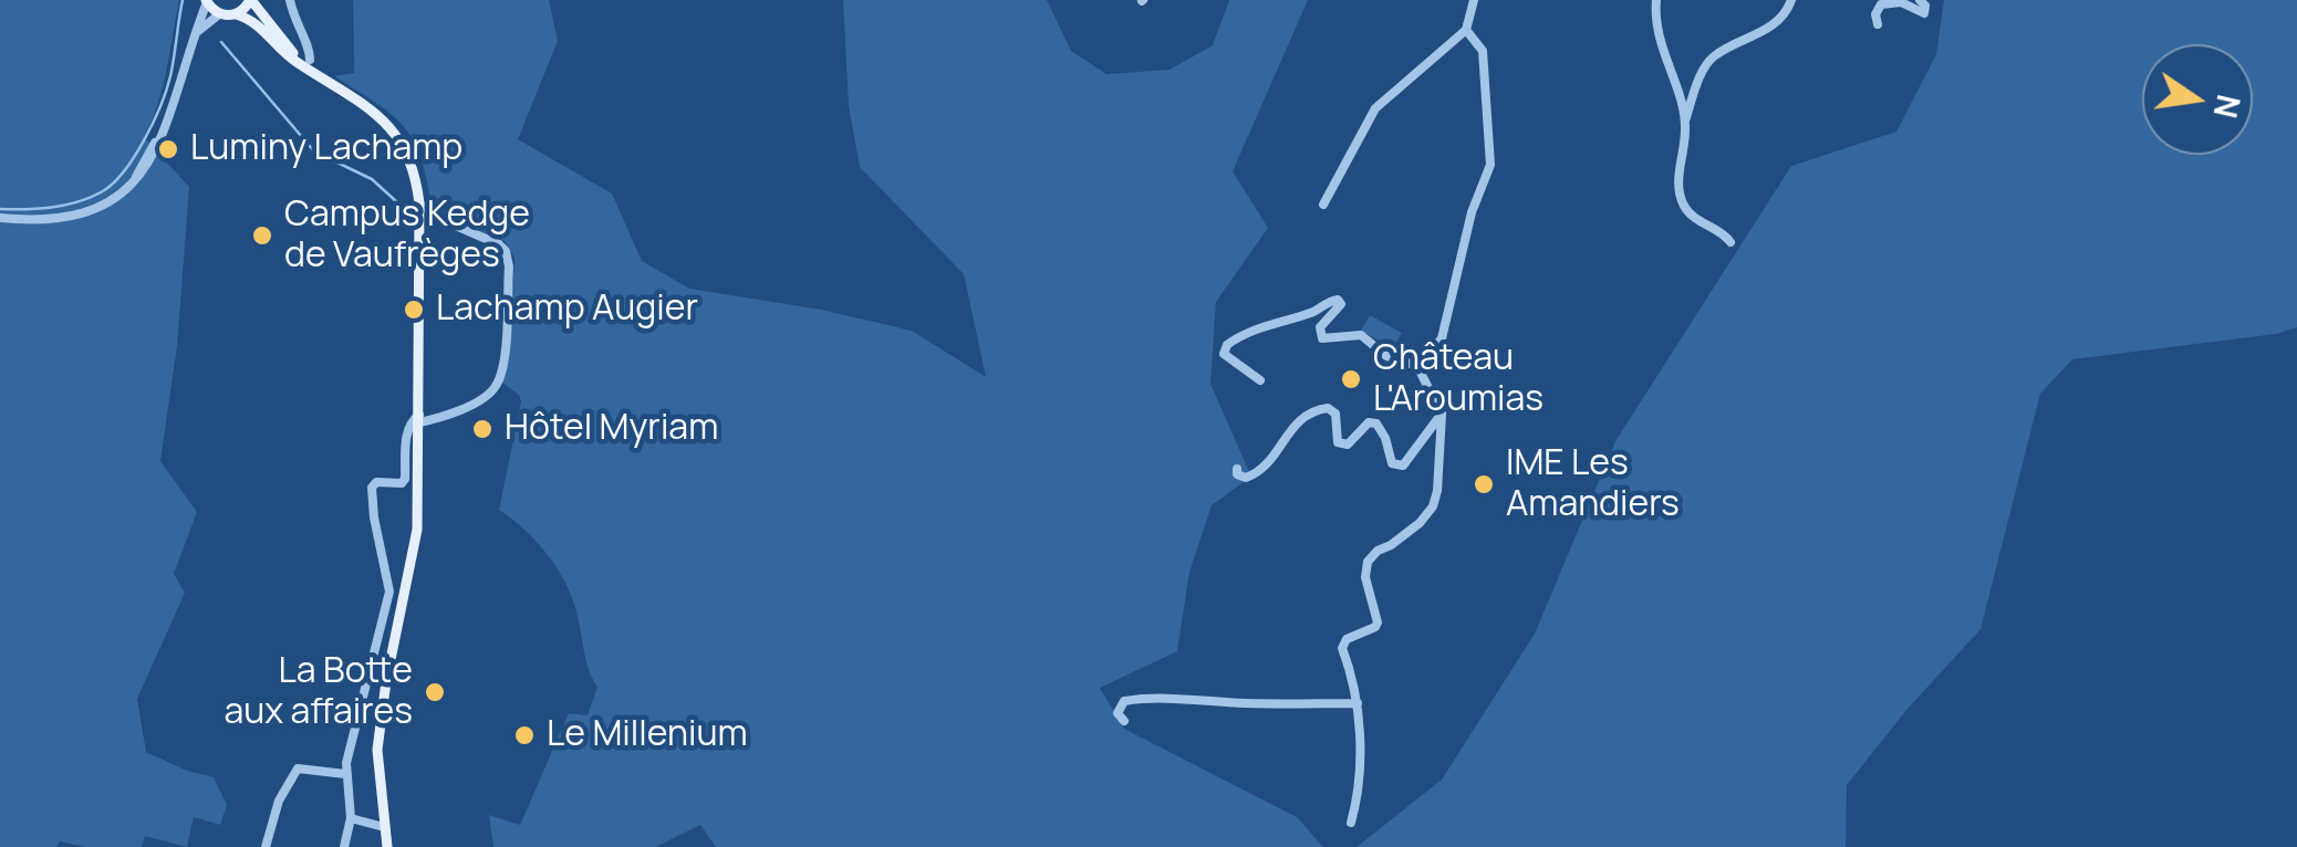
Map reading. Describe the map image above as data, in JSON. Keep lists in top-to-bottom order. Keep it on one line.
{"places":["Luminy Lachamp","Campus Kedge de Vaufrèges","Lachamp Augier","Château L'Aroumias","Hôtel Myriam","IME Les Amandiers","La Botte aux affaires","Le Millenium"],"north":"right"}
